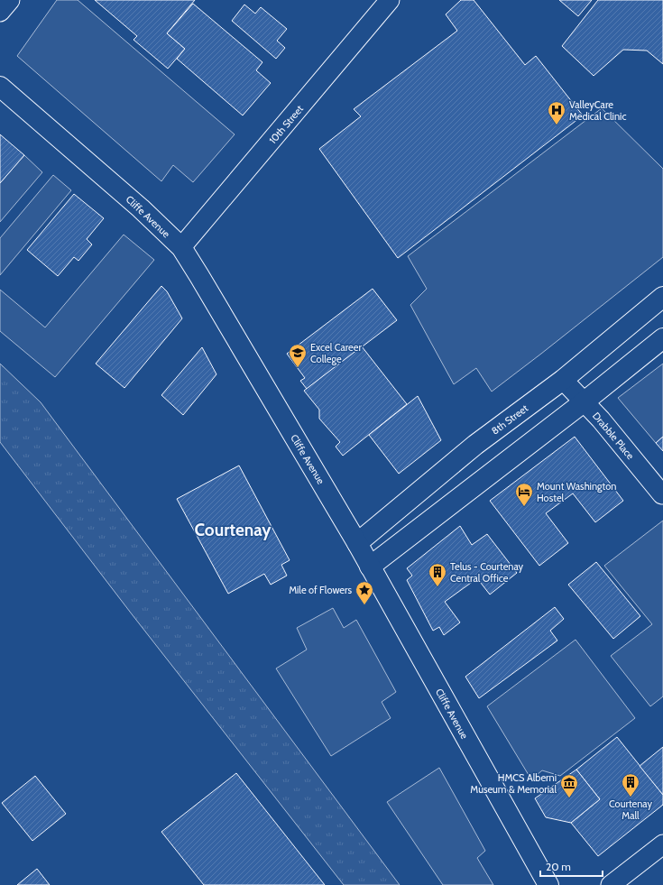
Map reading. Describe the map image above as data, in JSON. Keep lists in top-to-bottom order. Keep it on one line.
{"streets":{"main road":["Cliffe Avenue","8th Street"],"street":["10th Street","Drabble Place"]},"crossings":[["10th Street","Cliffe Avenue"],["Cliffe Avenue","8th Street"],["8th Street","Drabble Place"]],"districts":["Courtenay"],"places":{"hospital":["ValleyCare Medical Clinic"],"school or university":["Excel Career College"],"hotel":["Mount Washington Hostel"],"building":["Telus - Courtenay Central Office","Courtenay Mall"],"place":["Mile of Flowers"],"museum":["HMCS Alberni Museum & Memorial"]},"scale_bar":"20 m"}
